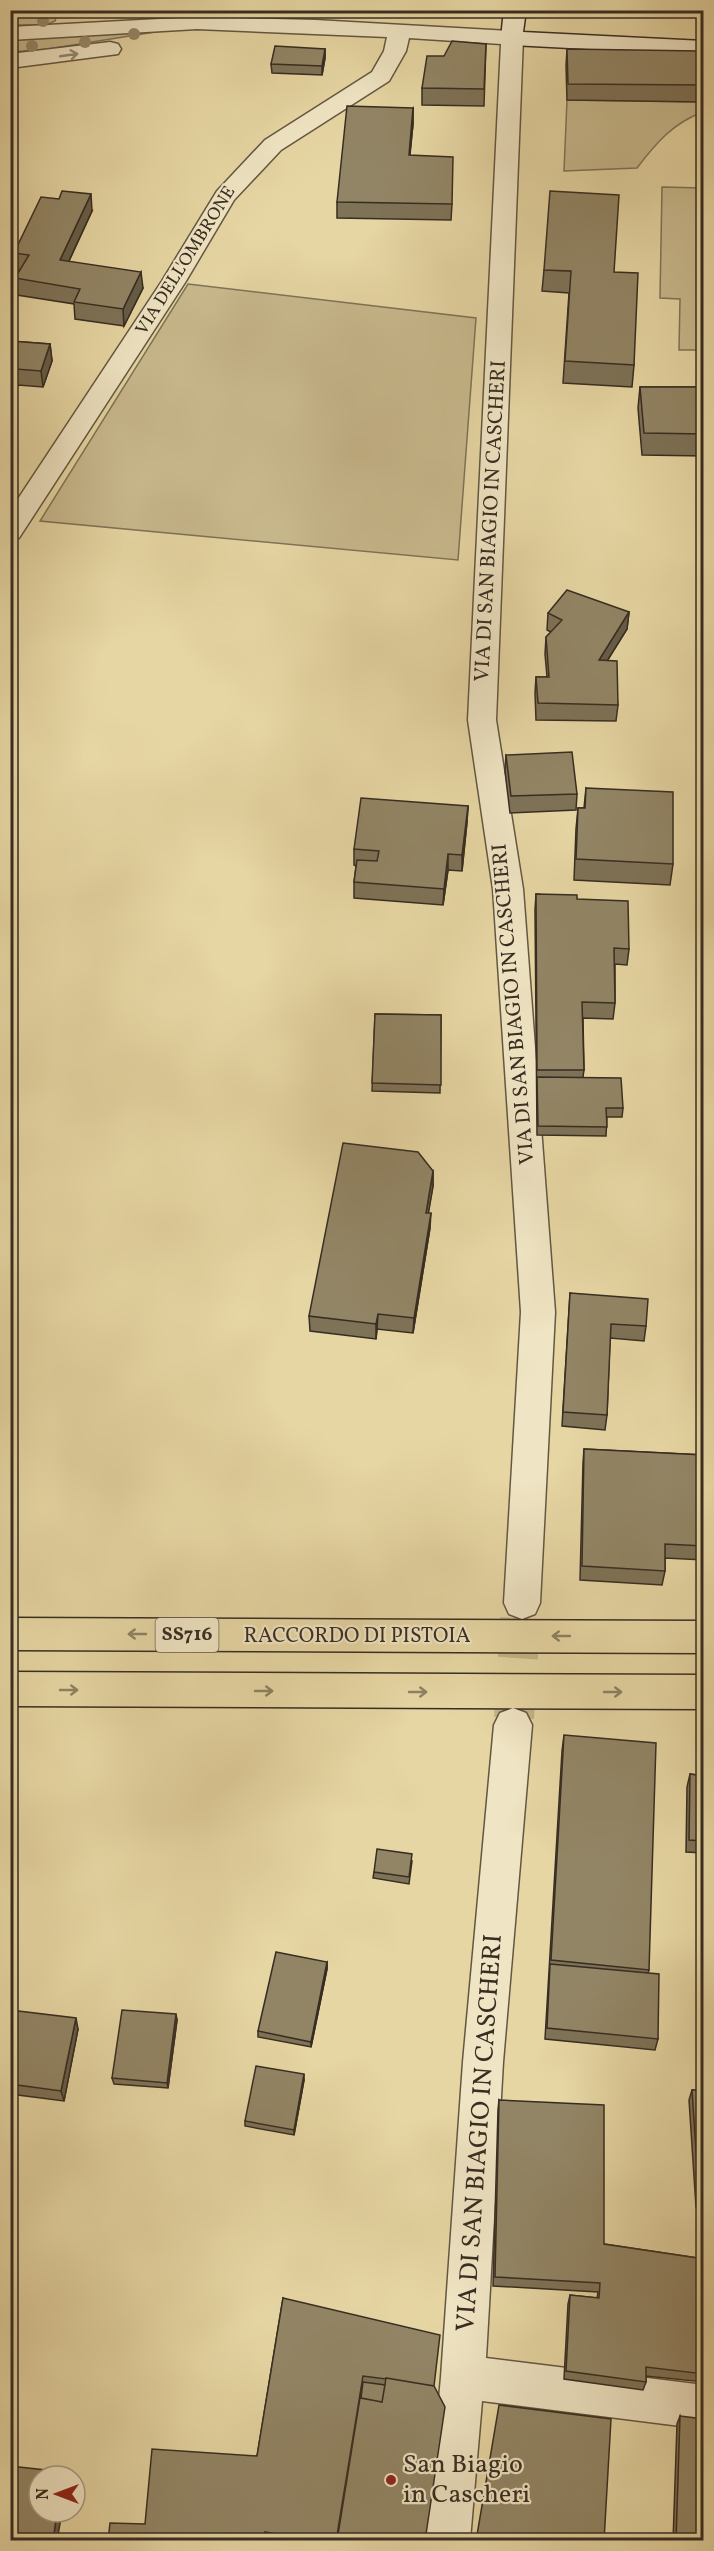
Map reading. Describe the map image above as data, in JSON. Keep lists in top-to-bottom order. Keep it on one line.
{"streets":{"highway":["SS716","RACCORDO DI PISTOIA"],"street":["VIA DELL'OMBRONE","VIA DI SAN BIAGIO IN CASCHERI"]},"places":["San Biagio in Cascheri"],"north":"left"}
